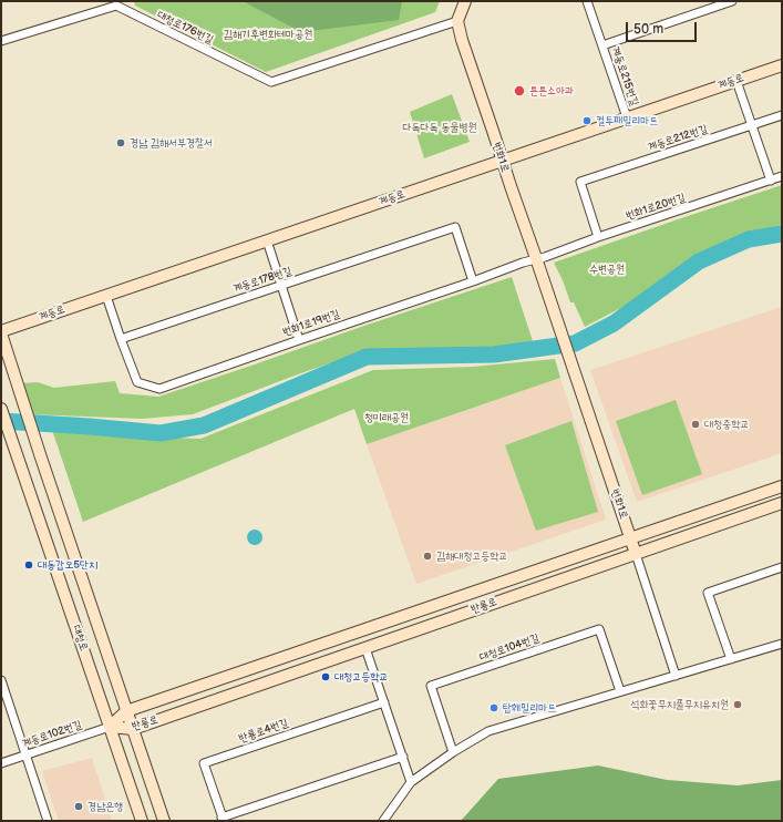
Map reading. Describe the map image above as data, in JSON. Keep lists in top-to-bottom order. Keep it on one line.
{"streets":{"street":["대청로176번길","계동로215번길","계동로","계동로212번길","번화1로","번화1로20번길","계동로178번길","번화1로19번길","반룡로","대청로","대청로104번길","반룡로4번길","계동로102번길"]},"crossings":[["대청로176번길","번화1로"],["계동로215번길","계동로"],["계동로","번화1로"],["계동로","대청로"],["계동로212번길","번화1로20번길"],["번화1로","번화1로20번길"],["번화1로","번화1로19번길"],["번화1로","반룡로"],["번화1로20번길","번화1로19번길"],["계동로178번길","번화1로19번길"],["반룡로","대청로"],["반룡로","계동로102번길"],["대청로","계동로102번길"]],"parks":["김해기후변화테마공원","다독다독 동물병원","수변공원","청미래공원"],"places":["튼튼소아과","컬투패밀리마트","경남 김해서부경찰서","대청중학교","김해대청고등학교","대동갑오5단지","대청고등학교","석화꽃무지풀무지유치원","탑훼밀리마트","경남은행"],"scale_bar":"50 m"}
